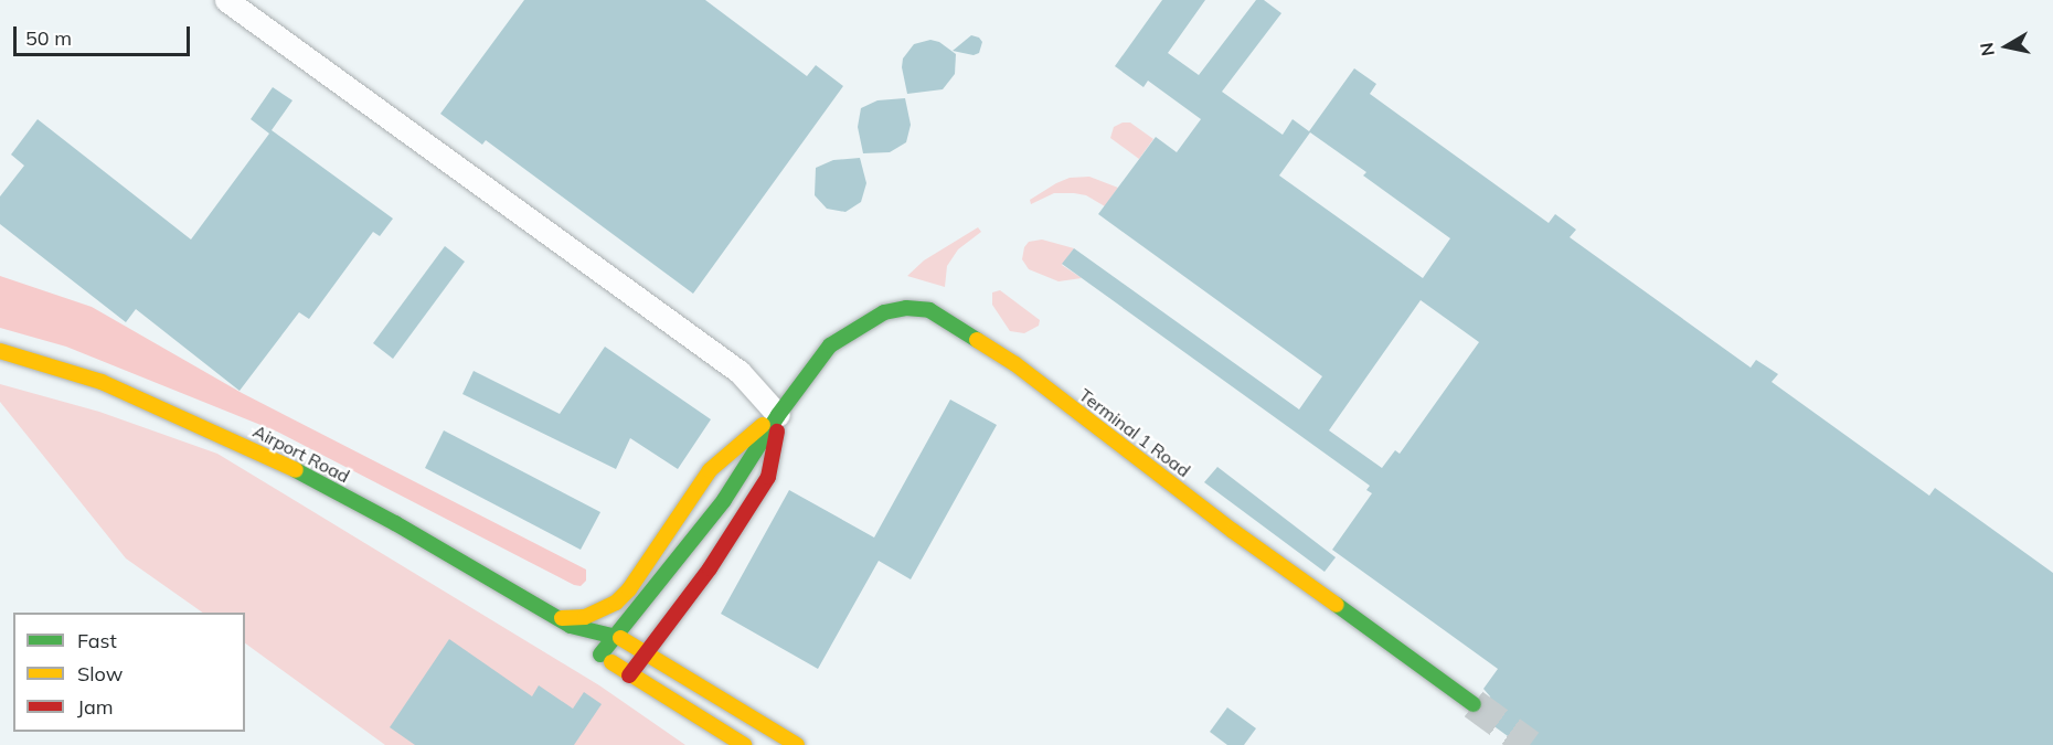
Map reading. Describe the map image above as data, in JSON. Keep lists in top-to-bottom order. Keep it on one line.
{"streets":{"street":["Terminal 1 Road","Airport Road"]},"crossings":[["Terminal 1 Road","Airport Road"]],"legend":["Fast","Slow","Jam"],"scale_bar":"50 m","north":"left"}
